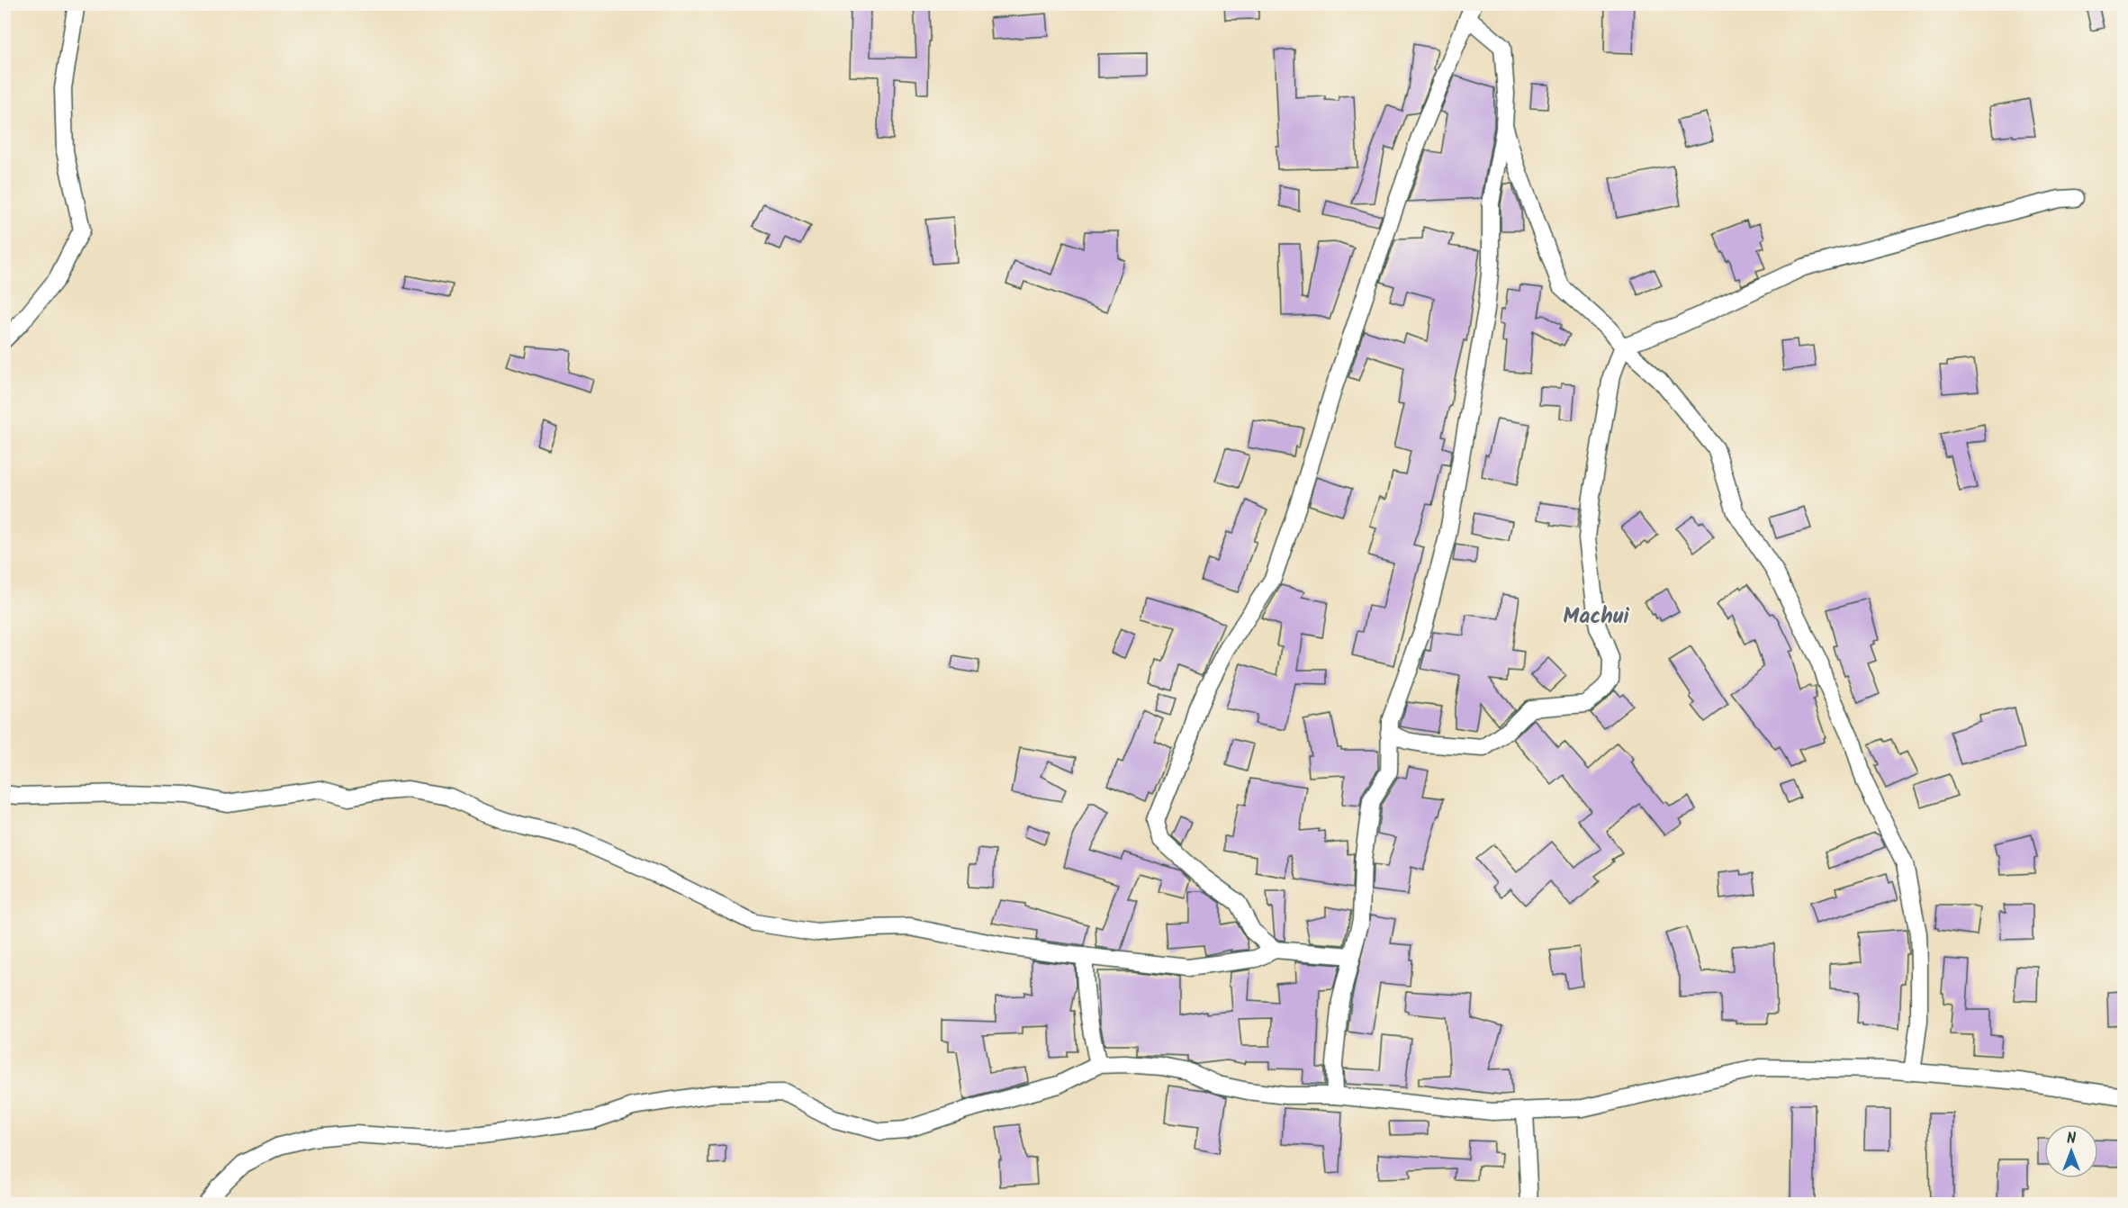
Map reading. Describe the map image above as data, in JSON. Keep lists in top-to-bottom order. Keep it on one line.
{"districts":["Machui"],"north":"top"}
